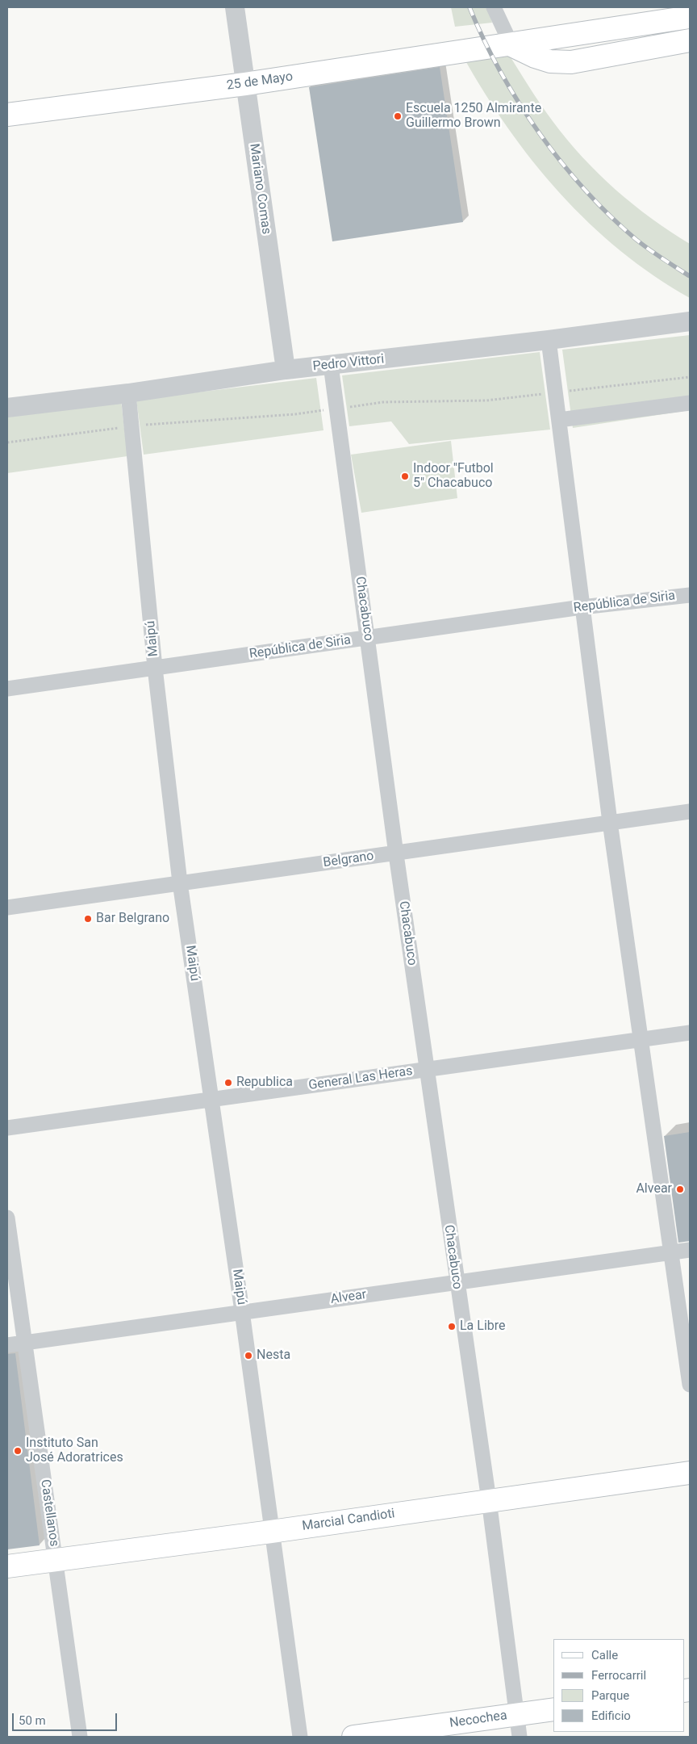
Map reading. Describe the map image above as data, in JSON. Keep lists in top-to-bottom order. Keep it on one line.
{"streets":{"main road":["25 de Mayo","Marcial Candioti","Necochea"],"street":["Mariano Comas","Pedro Vittori","República de Siria","Chacabuco","Maipú","Belgrano","General Las Heras","Alvear","Castellanos"]},"crossings":[["25 de Mayo","Mariano Comas"],["Mariano Comas","Pedro Vittori"],["Pedro Vittori","Chacabuco"],["Pedro Vittori","Maipú"],["República de Siria","Chacabuco"],["República de Siria","Maipú"],["Chacabuco","Belgrano"],["Chacabuco","General Las Heras"],["Chacabuco","Alvear"],["Chacabuco","Marcial Candioti"],["Chacabuco","Necochea"],["Maipú","Belgrano"],["Maipú","General Las Heras"],["Maipú","Alvear"],["Maipú","Marcial Candioti"],["Alvear","Castellanos"],["Castellanos","Marcial Candioti"]],"places":["Escuela 1250 Almirante Guillermo Brown","Indoor \"Futbol 5\" Chacabuco","Bar Belgrano","Republica","Alvear","La Libre","Nesta","Instituto San José Adoratrices"],"legend":["Calle","Ferrocarril","Parque","Edificio"],"scale_bar":"50 m"}
